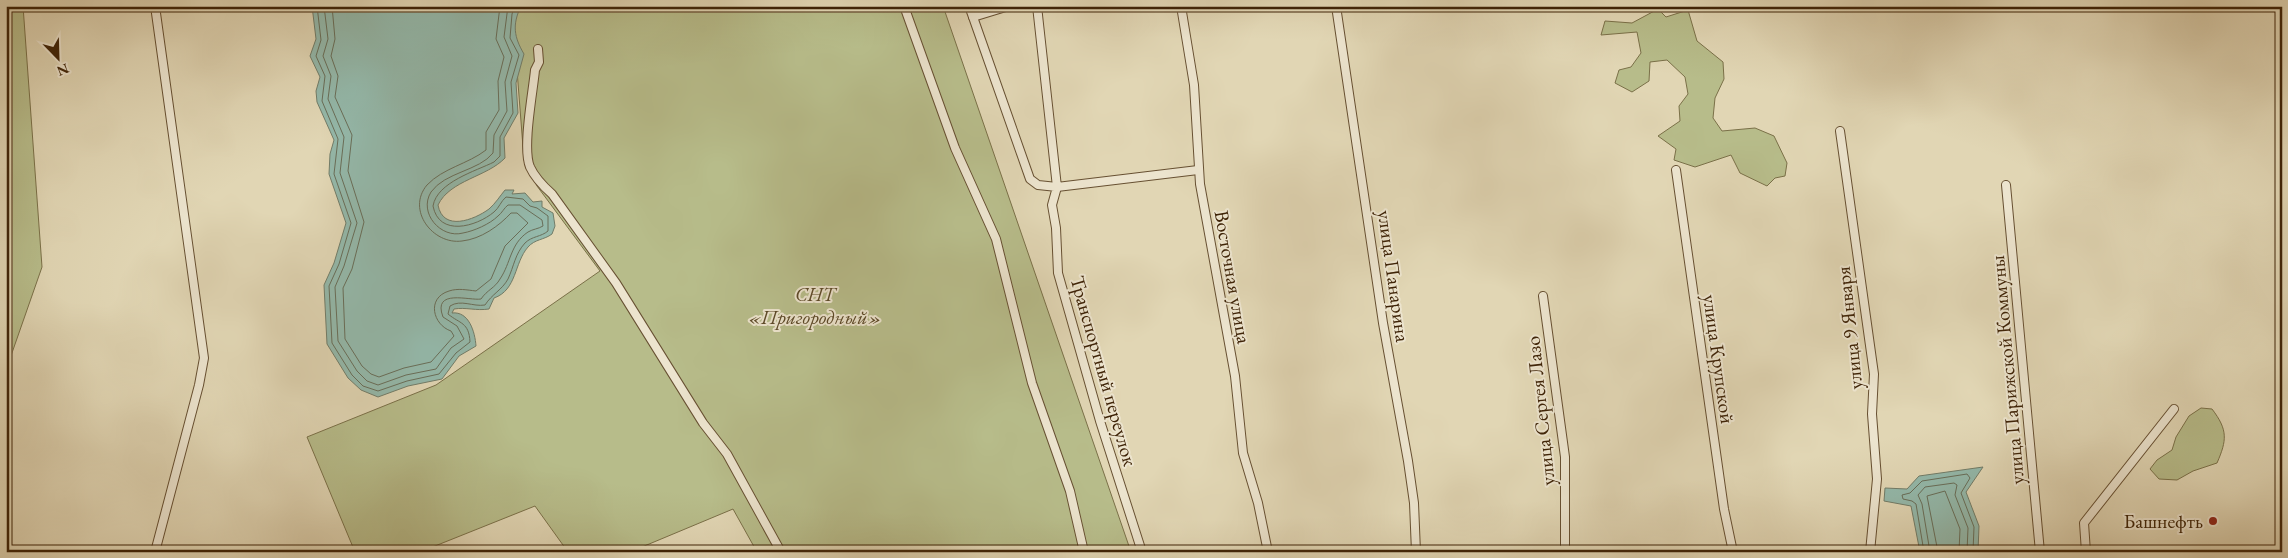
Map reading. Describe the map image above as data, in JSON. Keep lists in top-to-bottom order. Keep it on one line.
{"streets":{"street":["улица Панарина","Восточная улица","улица 9 Января","улица Крупской","улица Парижской Коммуны","Транспортный переулок","улица Сергея Лазо"]},"parks":["СНТ «Пригородный»"],"places":["Башнефть"],"north":"bottom right"}
